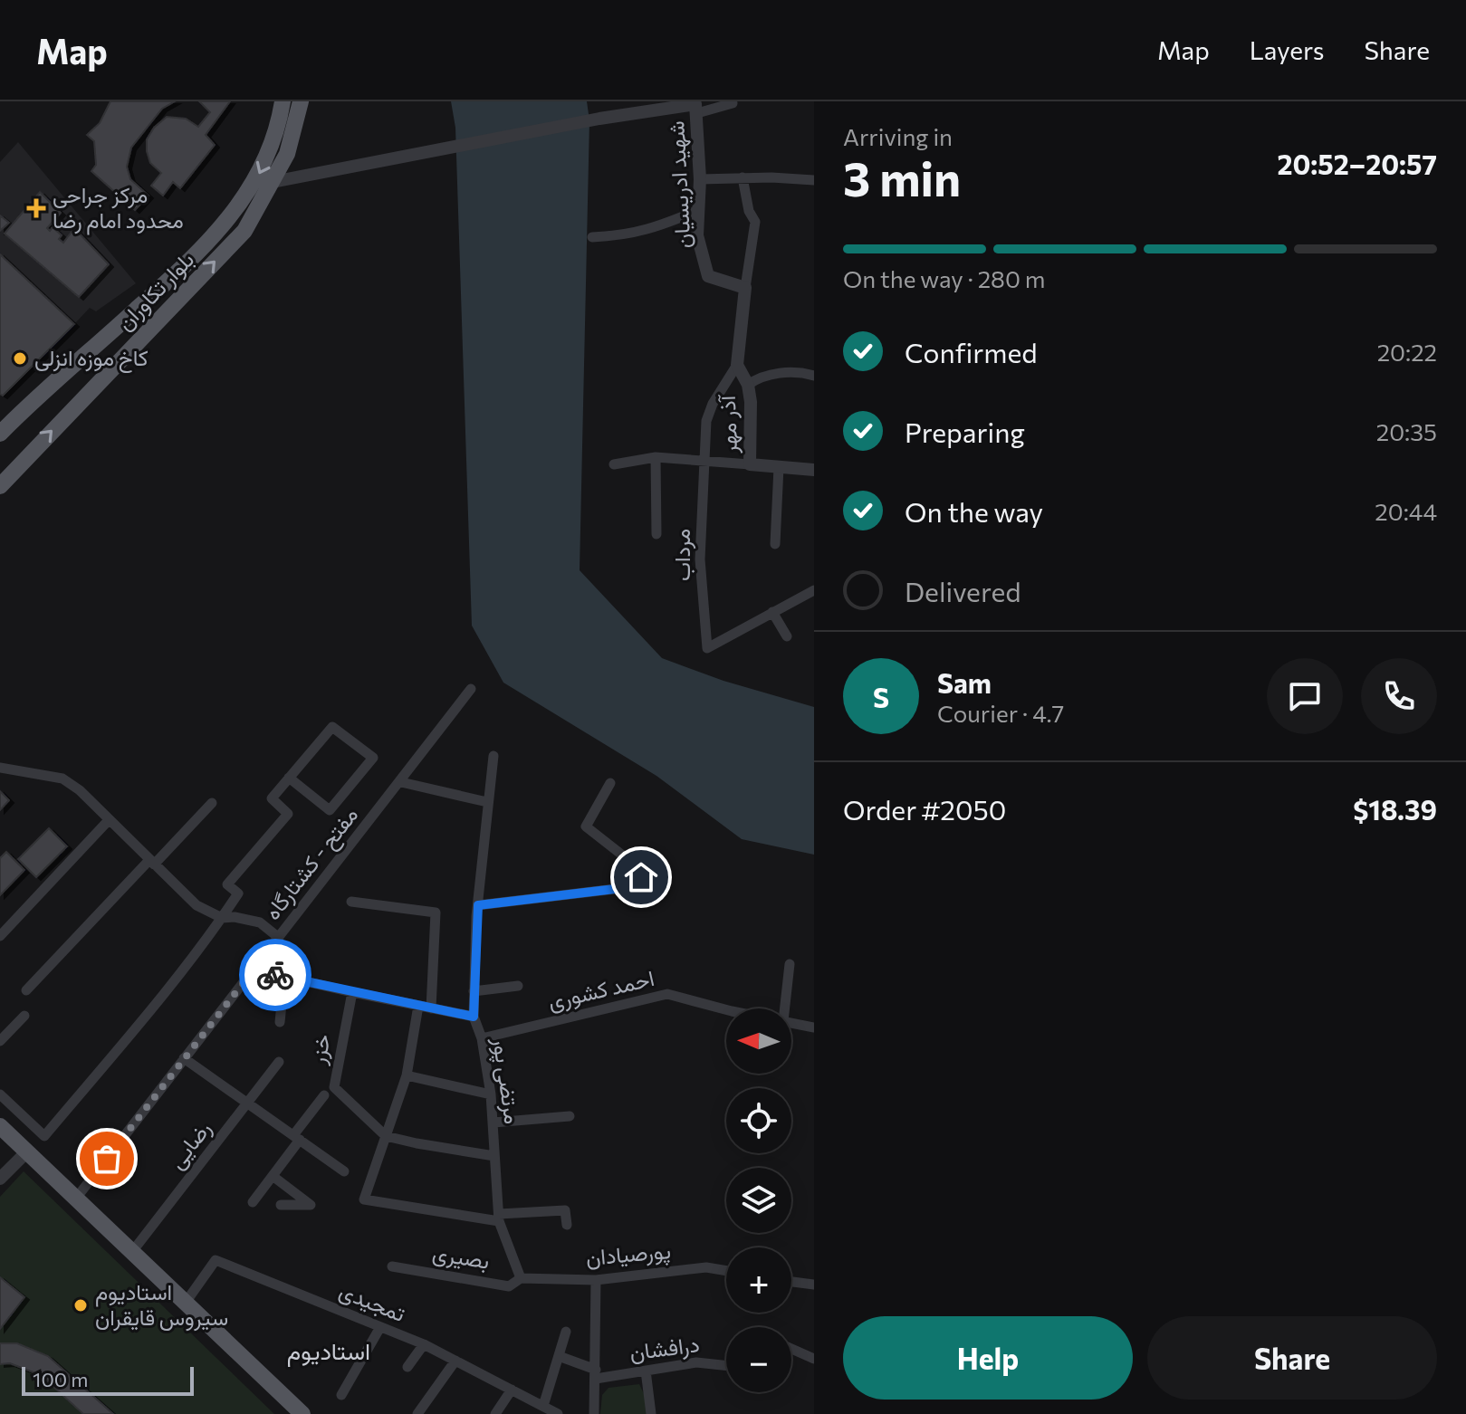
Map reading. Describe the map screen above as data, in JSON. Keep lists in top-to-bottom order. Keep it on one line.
{"streets":{"main road":["بلوار تکاوران"],"street":["شهید ادریسیان","آذر مهر","مرداب","مفتح - کشتارگاه","احمد کشوری","خزر","مرتضی پور","رضایی","پورصیادان","بصیری","تمجیدی","درافشان"]},"crossings":[["آذر مهر","مرداب"],["احمد کشوری","مرتضی پور"],["مرتضی پور","پورصیادان"],["مرتضی پور","بصیری"],["پورصیادان","بصیری"]],"districts":["استادیوم"],"places":{"health":["مرکز جراحی محدود امام رضا"],"other":["کاخ موزه انزلی","استادیوم سیروس قایقران"]},"scale_bar":"100 m","north":"left","page":{"header":"Map","nav":["Map","Layers","Share"],"heading":["3 min","Arriving in","20:52–20:57"],"panel":["Sam","Courier · 4.7","Order #2050","$18.39"],"bar":"On the way · 280 m","list":[["Confirmed","20:22"],["Preparing","20:35"],["On the way","20:44"],"Delivered"],"round":"S","map_buttons":["+","−"],"buttons":["Help","Share"],"scale":"100 m"}}
